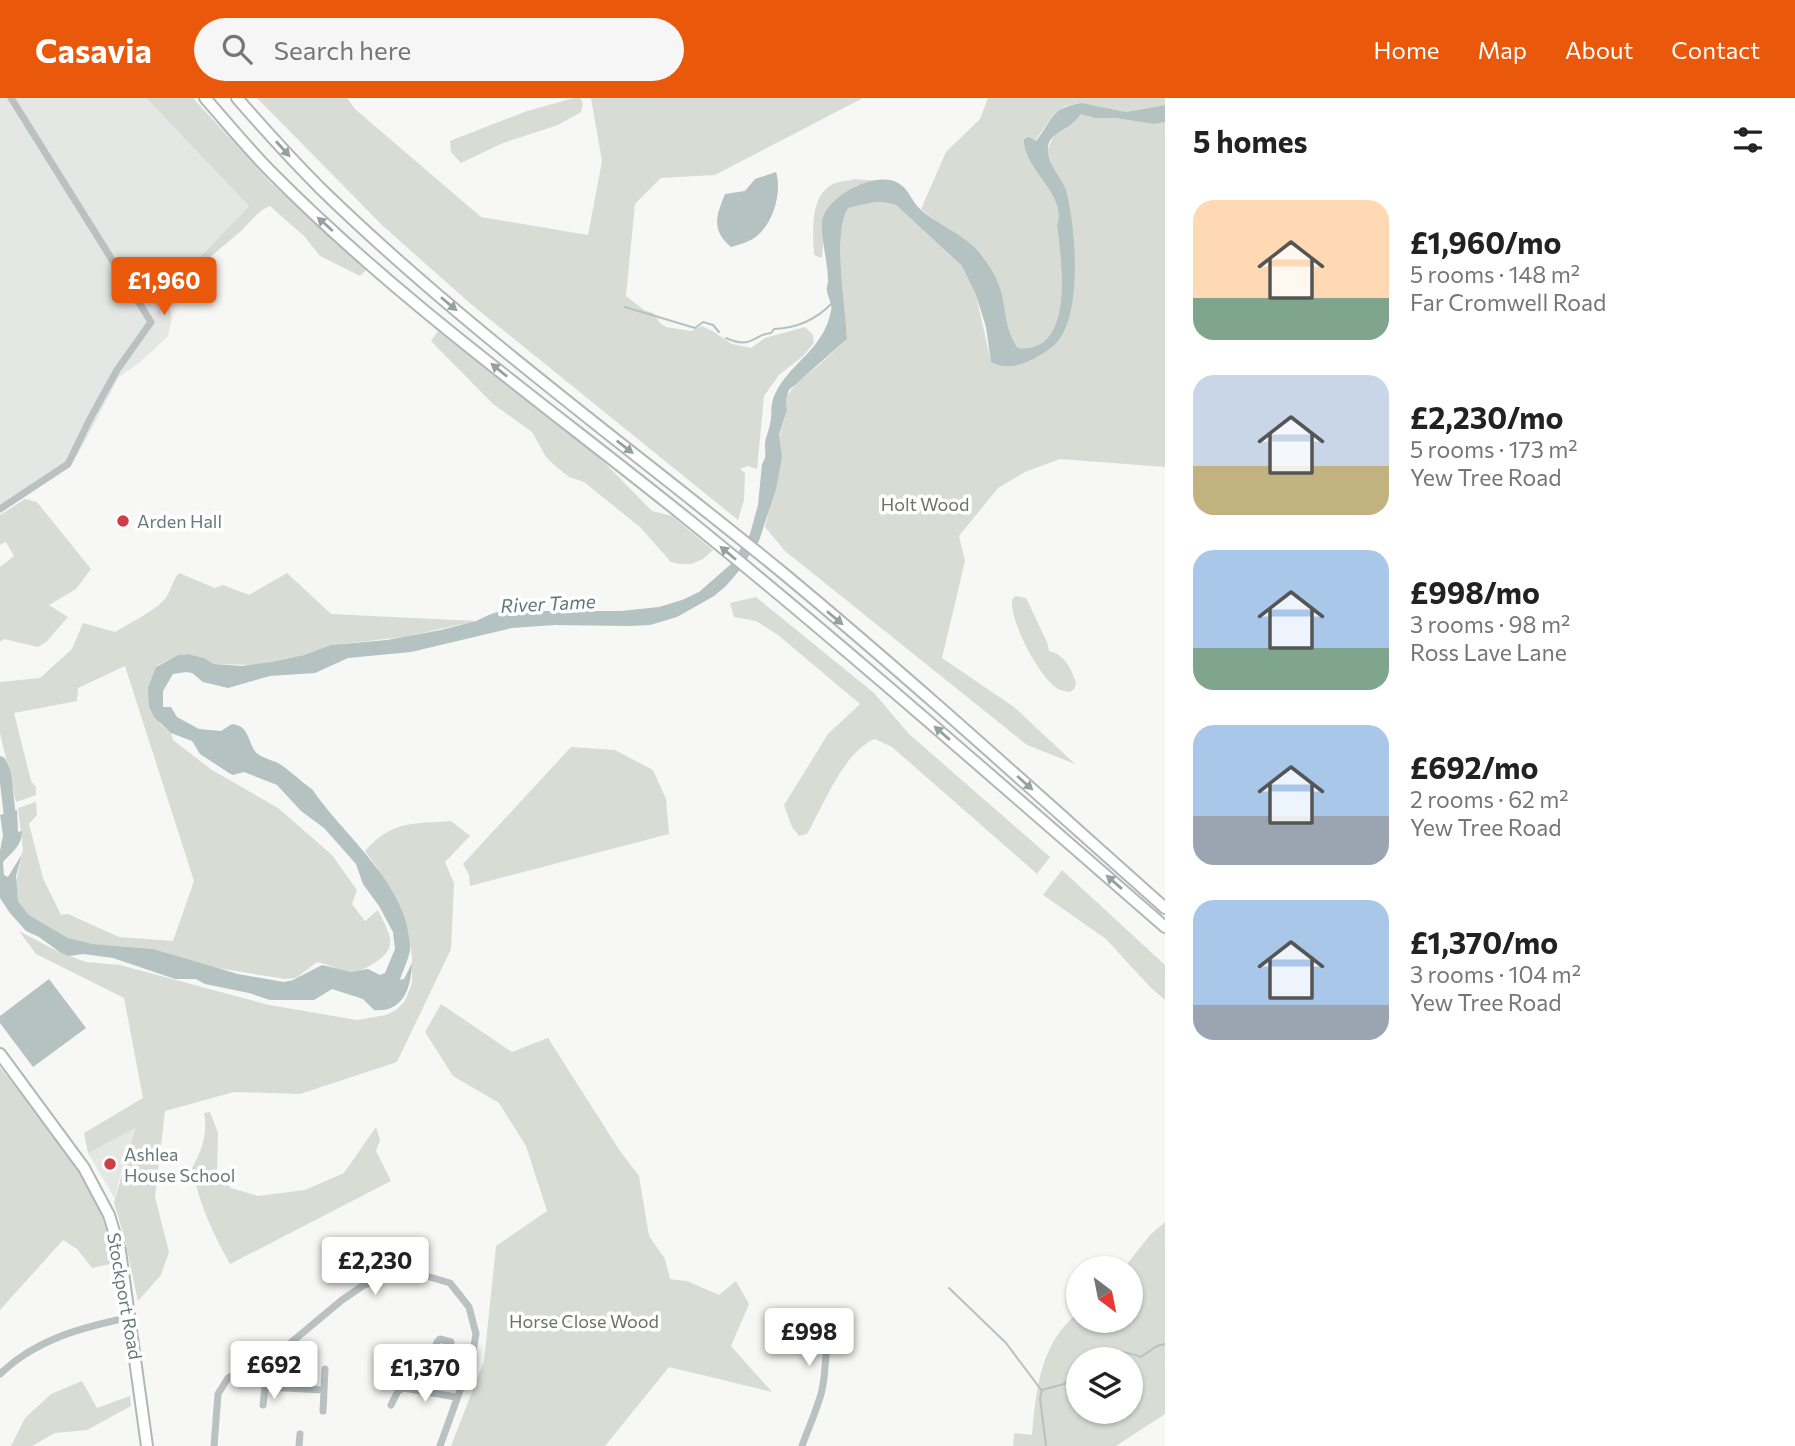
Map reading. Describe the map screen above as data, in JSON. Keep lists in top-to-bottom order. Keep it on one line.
{"streets":{"highway":["Stockport Road"]},"water":["River Tame"],"parks":["Holt Wood","Horse Close Wood"],"places":["Arden Hall","Ashlea House School"],"north":"bottom right","page":{"header":"Casavia","search":"Search here","nav":["Home","Map","About","Contact"],"heading":"5 homes","list":[{"name":"£1,960/mo","note":"5 rooms · 148 m² · Far Cromwell Road"},{"name":"£2,230/mo","note":"5 rooms · 173 m² · Yew Tree Road"},{"name":"£998/mo","note":"3 rooms · 98 m² · Ross Lave Lane"},{"name":"£692/mo","note":"2 rooms · 62 m² · Yew Tree Road"},{"name":"£1,370/mo","note":"3 rooms · 104 m² · Yew Tree Road"}],"price":["£1,960","£2,230","£998","£692","£1,370"]}}
